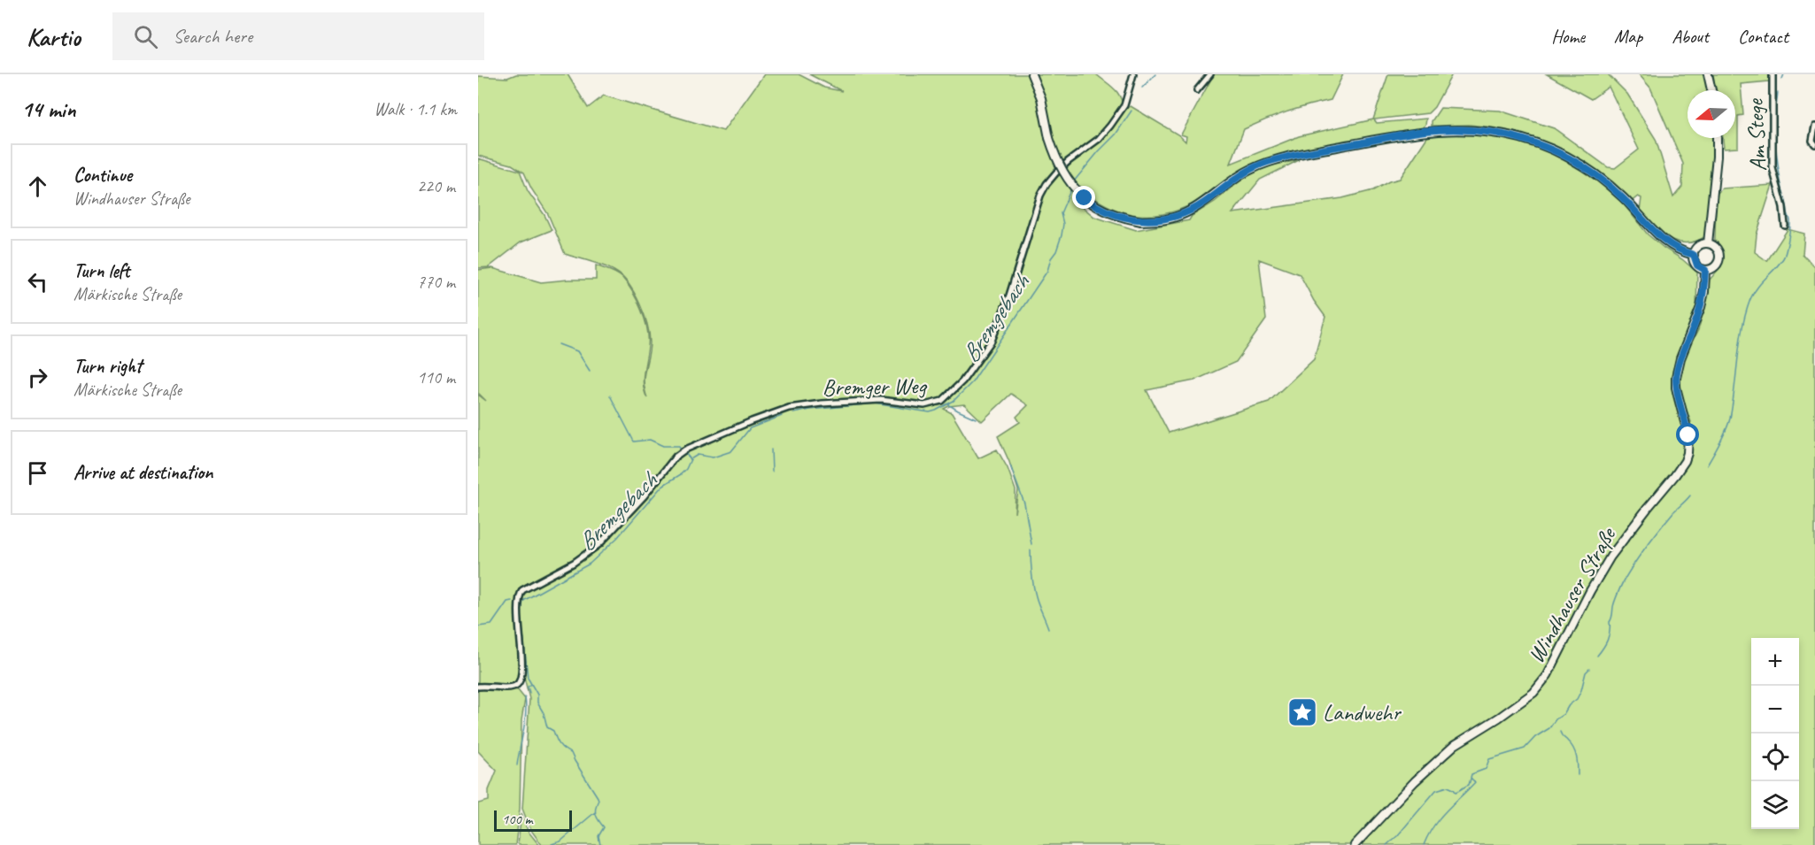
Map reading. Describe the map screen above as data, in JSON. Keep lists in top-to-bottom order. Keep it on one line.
{"streets":{"main road":["Windhauser Straße"],"street":["Am Stege","Bremger Weg"]},"water":["Bremgebach"],"places":{"place":["Landwehr"]},"scale_bar":"100 m","north":"left","page":{"header":"Kartio","search":"Search here","nav":["Home","Map","About","Contact"],"heading":["14 min","Walk · 1.1 km"],"list":[["Continue","Windhauser Straße","220 m"],["Turn left","Märkische Straße","770 m"],["Turn right","Märkische Straße","110 m"],"Arrive at destination"],"map_buttons":["+","−"],"scale":"100 m"}}
